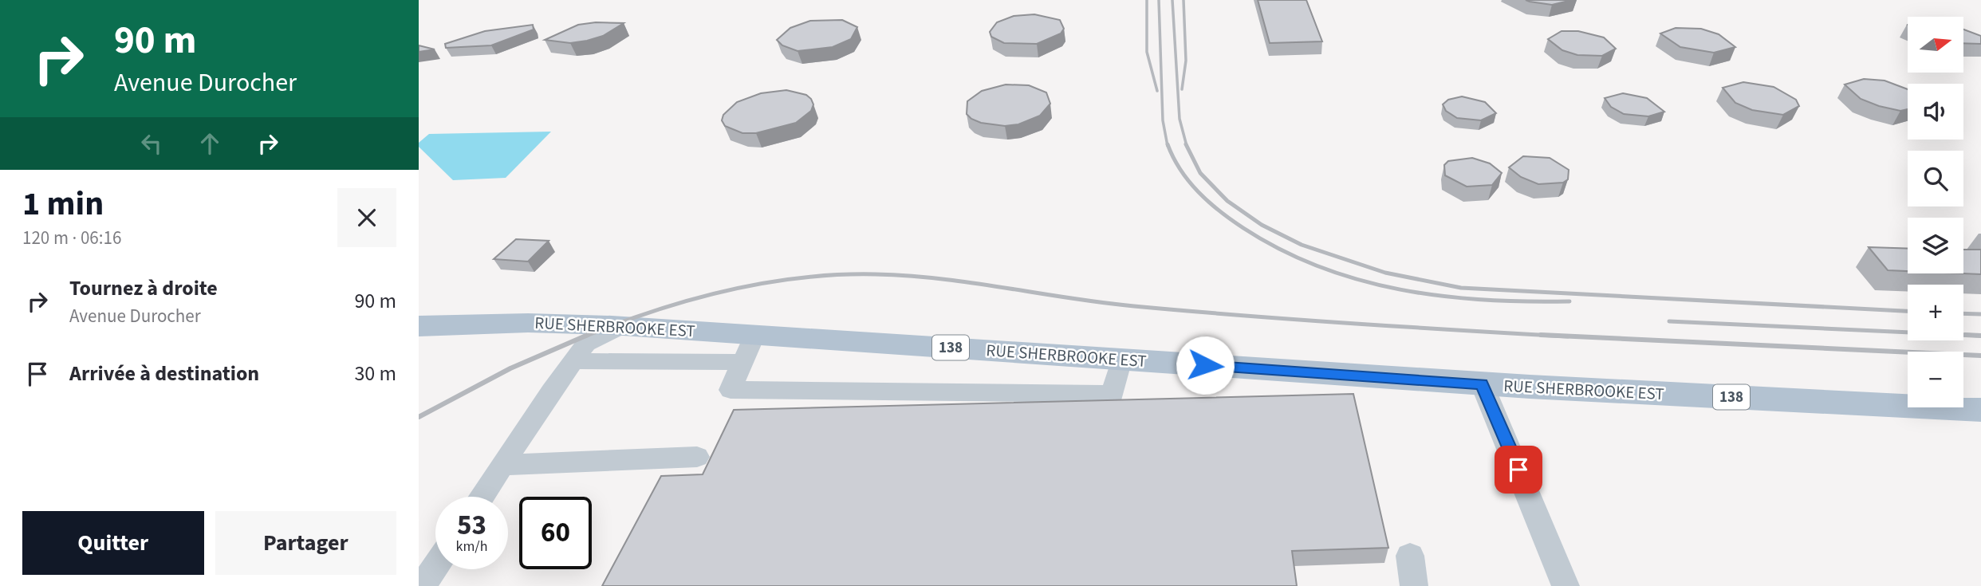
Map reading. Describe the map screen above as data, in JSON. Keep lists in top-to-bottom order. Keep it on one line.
{"streets":{"main road":["RUE SHERBROOKE EST","138"]},"north":"right","page":{"turn":["90 m","Avenue Durocher"],"map_buttons":["+","−"],"heading":["1 min","120 m · 06:16"],"list":[{"name":"Tournez à droite","note":"Avenue Durocher","value":"90 m"},{"name":"Arrivée à destination","value":"30 m"}],"speed":"53 km/h","limit":"60","buttons":["Quitter","Partager"]}}
